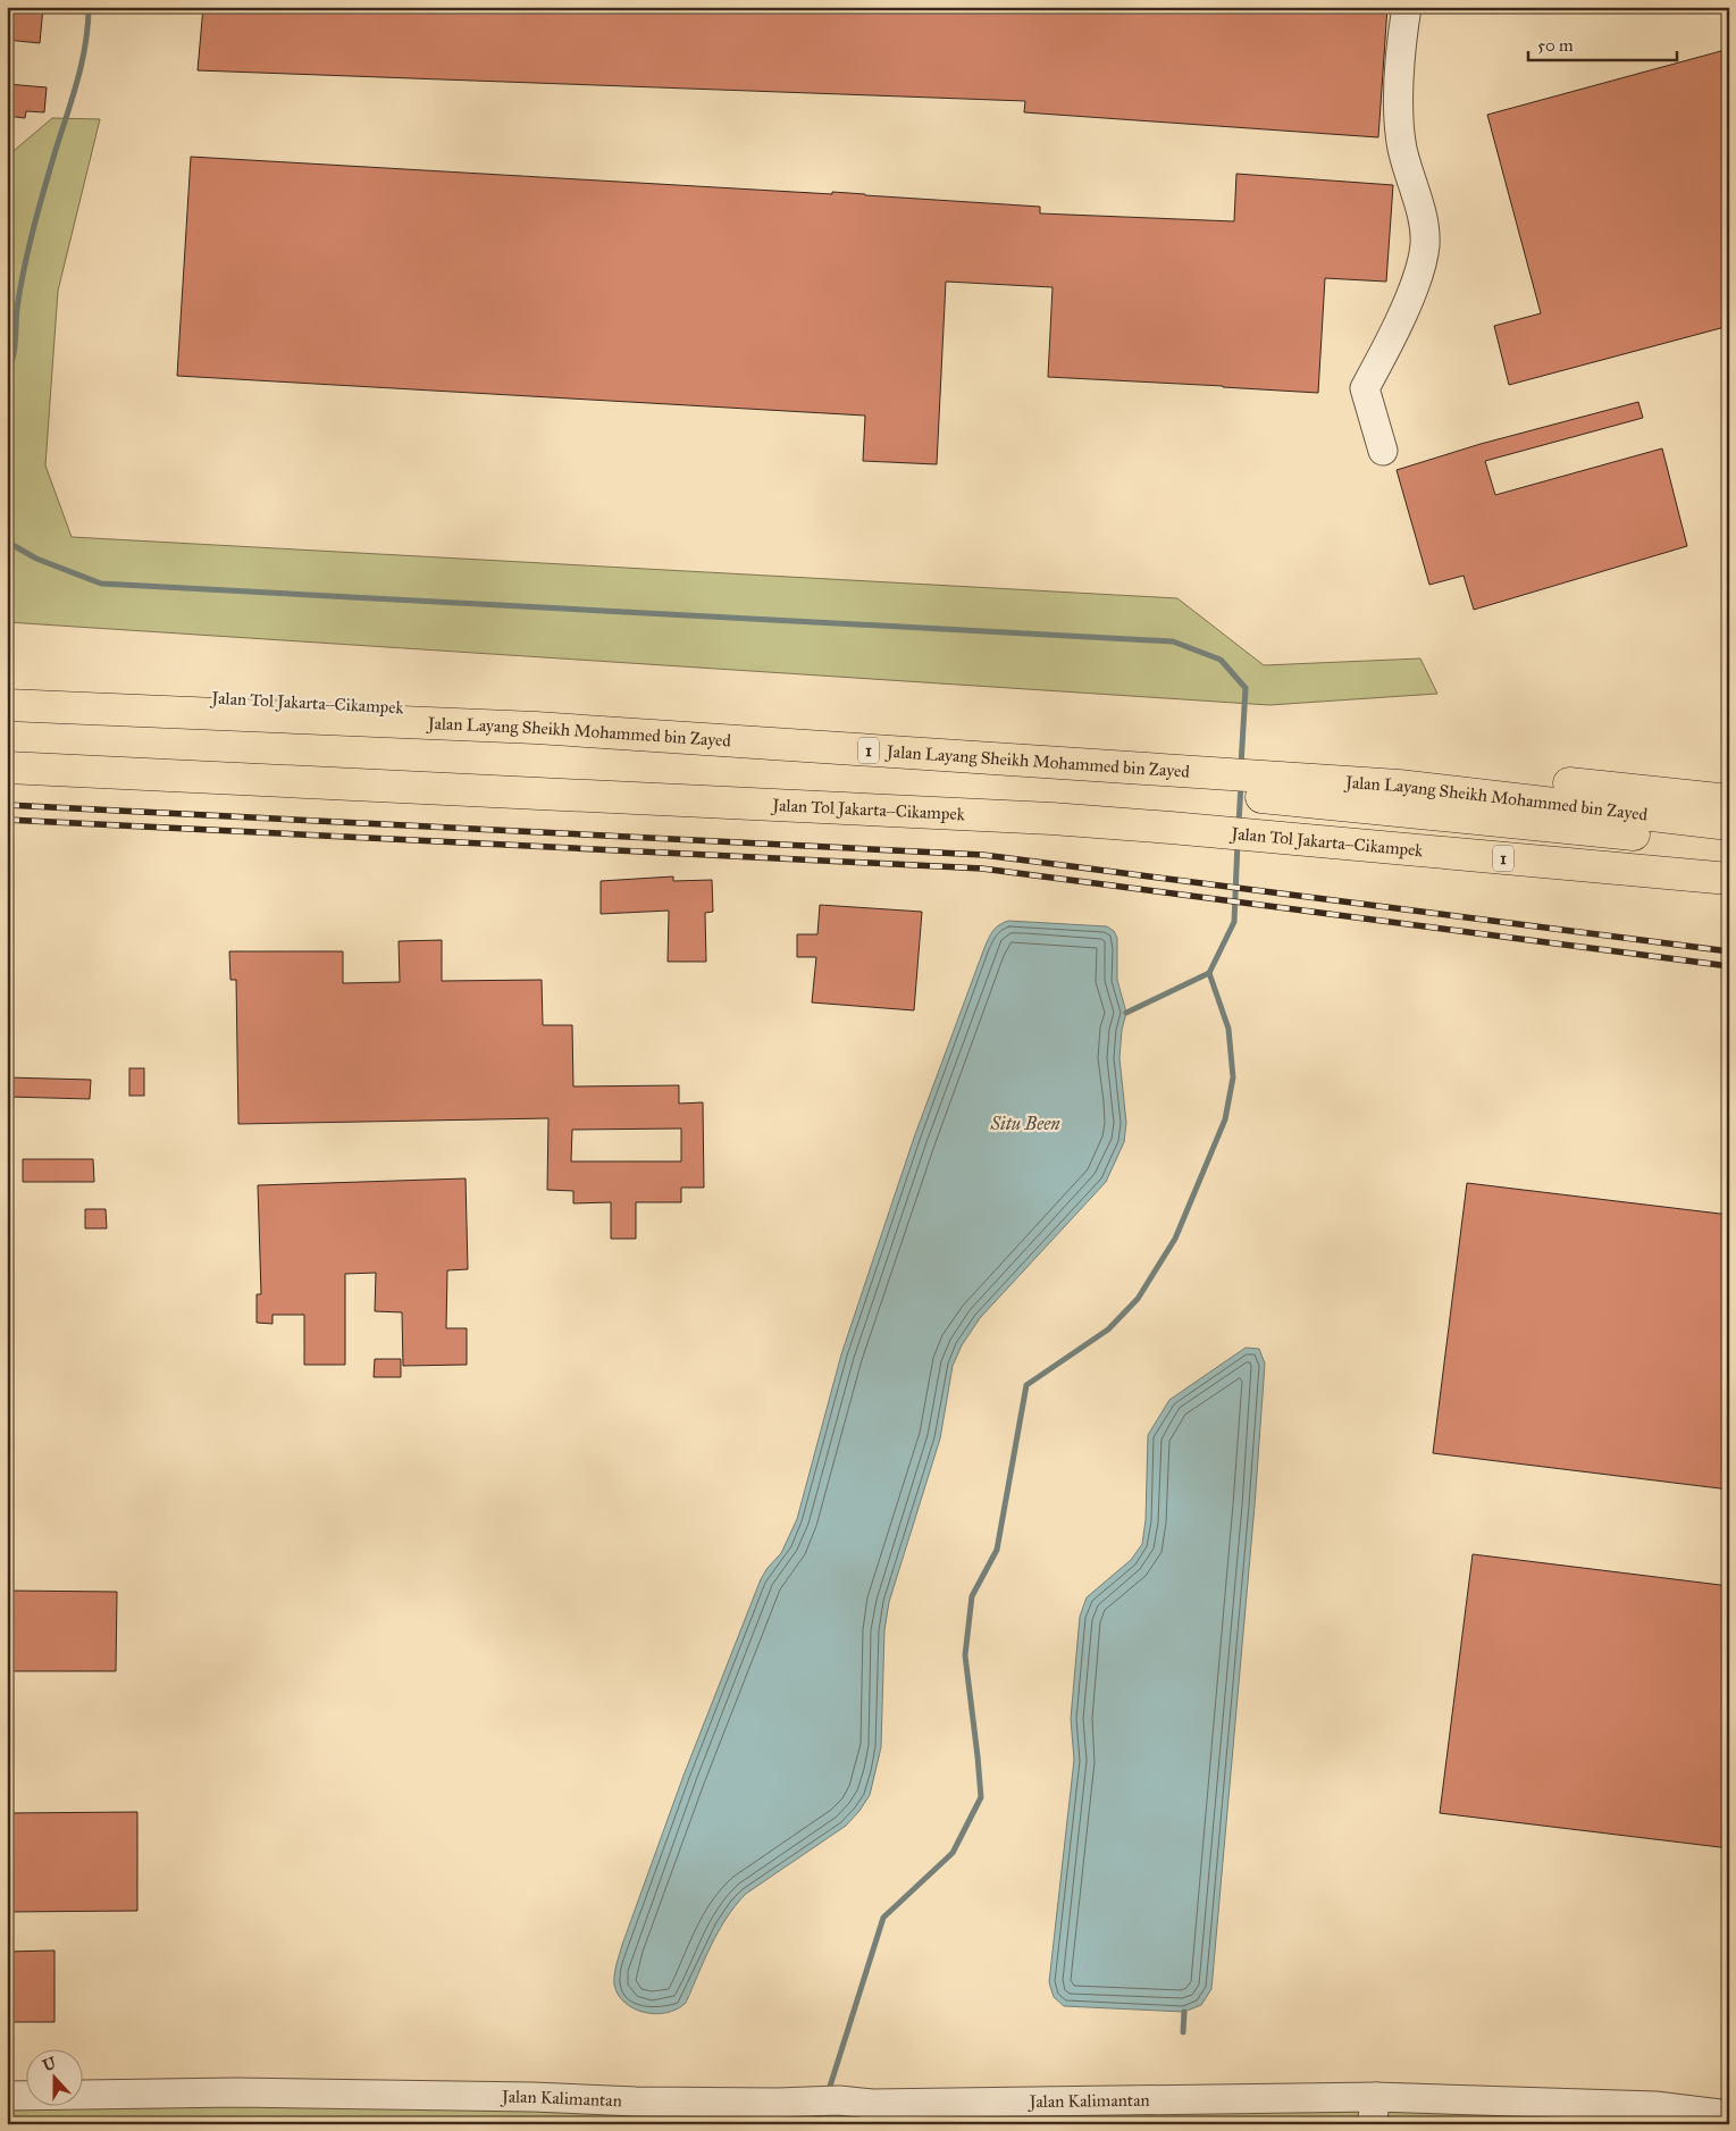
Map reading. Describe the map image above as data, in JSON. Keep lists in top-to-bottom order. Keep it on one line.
{"streets":{"highway":["Jalan Tol Jakarta–Cikampek","Jalan Layang Sheikh Mohammed bin Zayed","1"],"street":["Jalan Kalimantan"]},"water":["Situ Been"],"scale_bar":"50 m","north":"top"}
